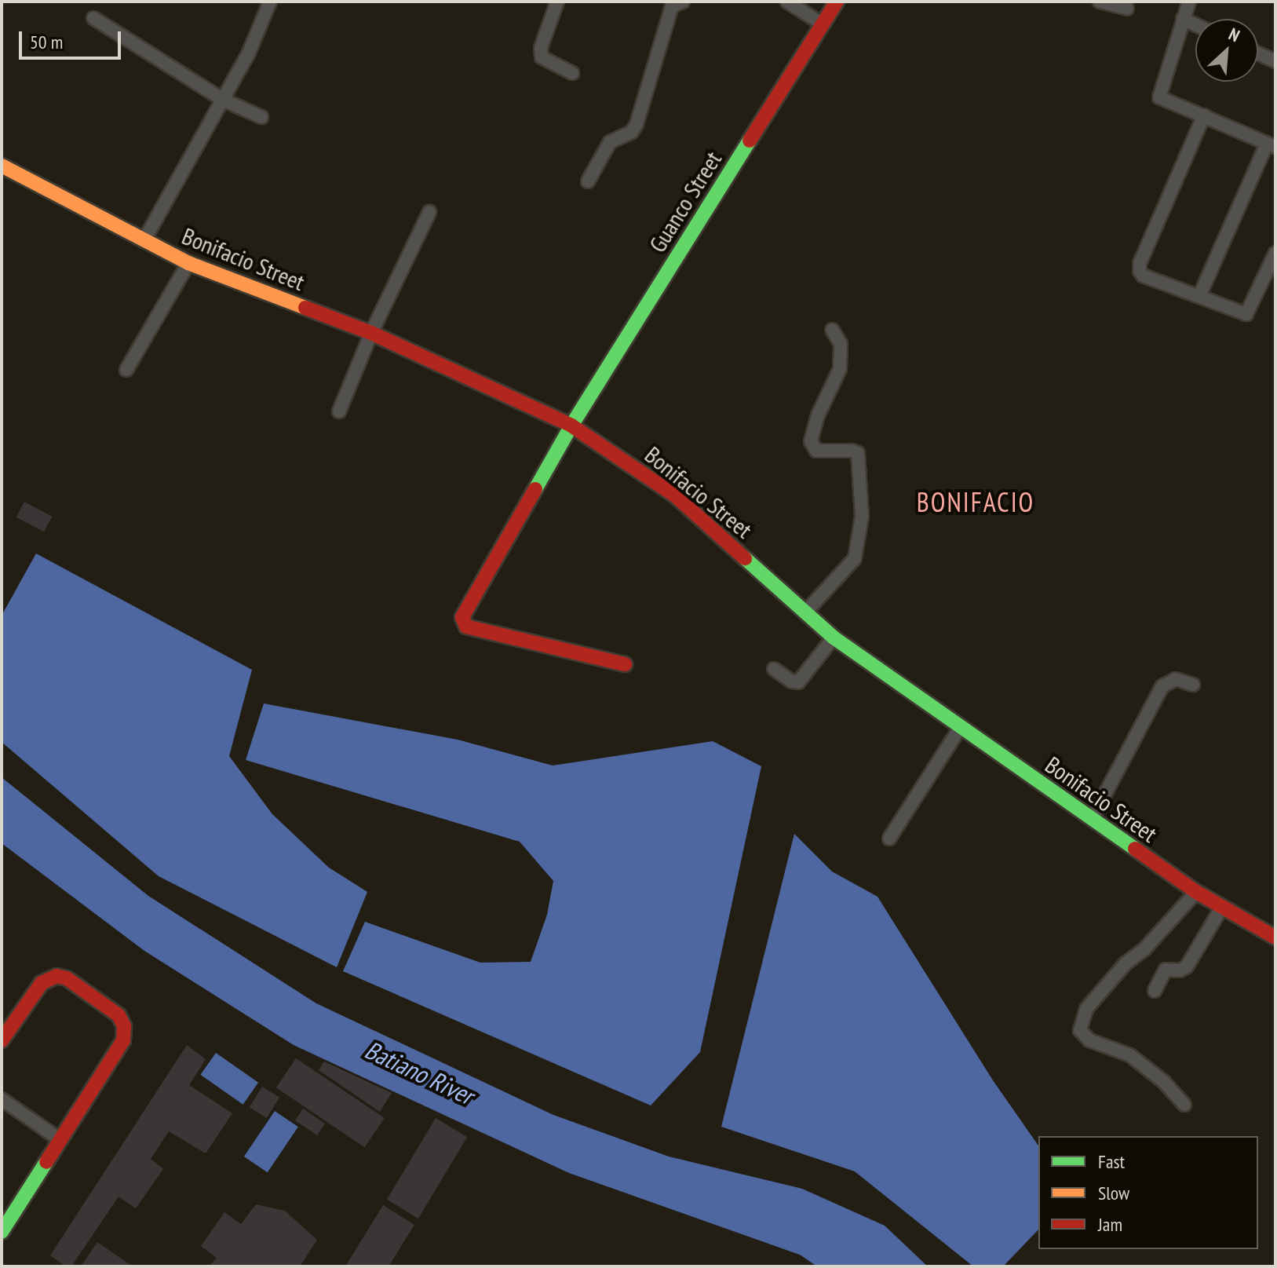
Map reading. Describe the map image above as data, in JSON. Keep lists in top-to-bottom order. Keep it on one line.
{"streets":{"street":["Guanco Street","Bonifacio Street"]},"crossings":[["Guanco Street","Bonifacio Street"]],"districts":["BONIFACIO"],"water":["Batiano River"],"legend":["Fast","Slow","Jam"],"scale_bar":"50 m","north":"top right"}
